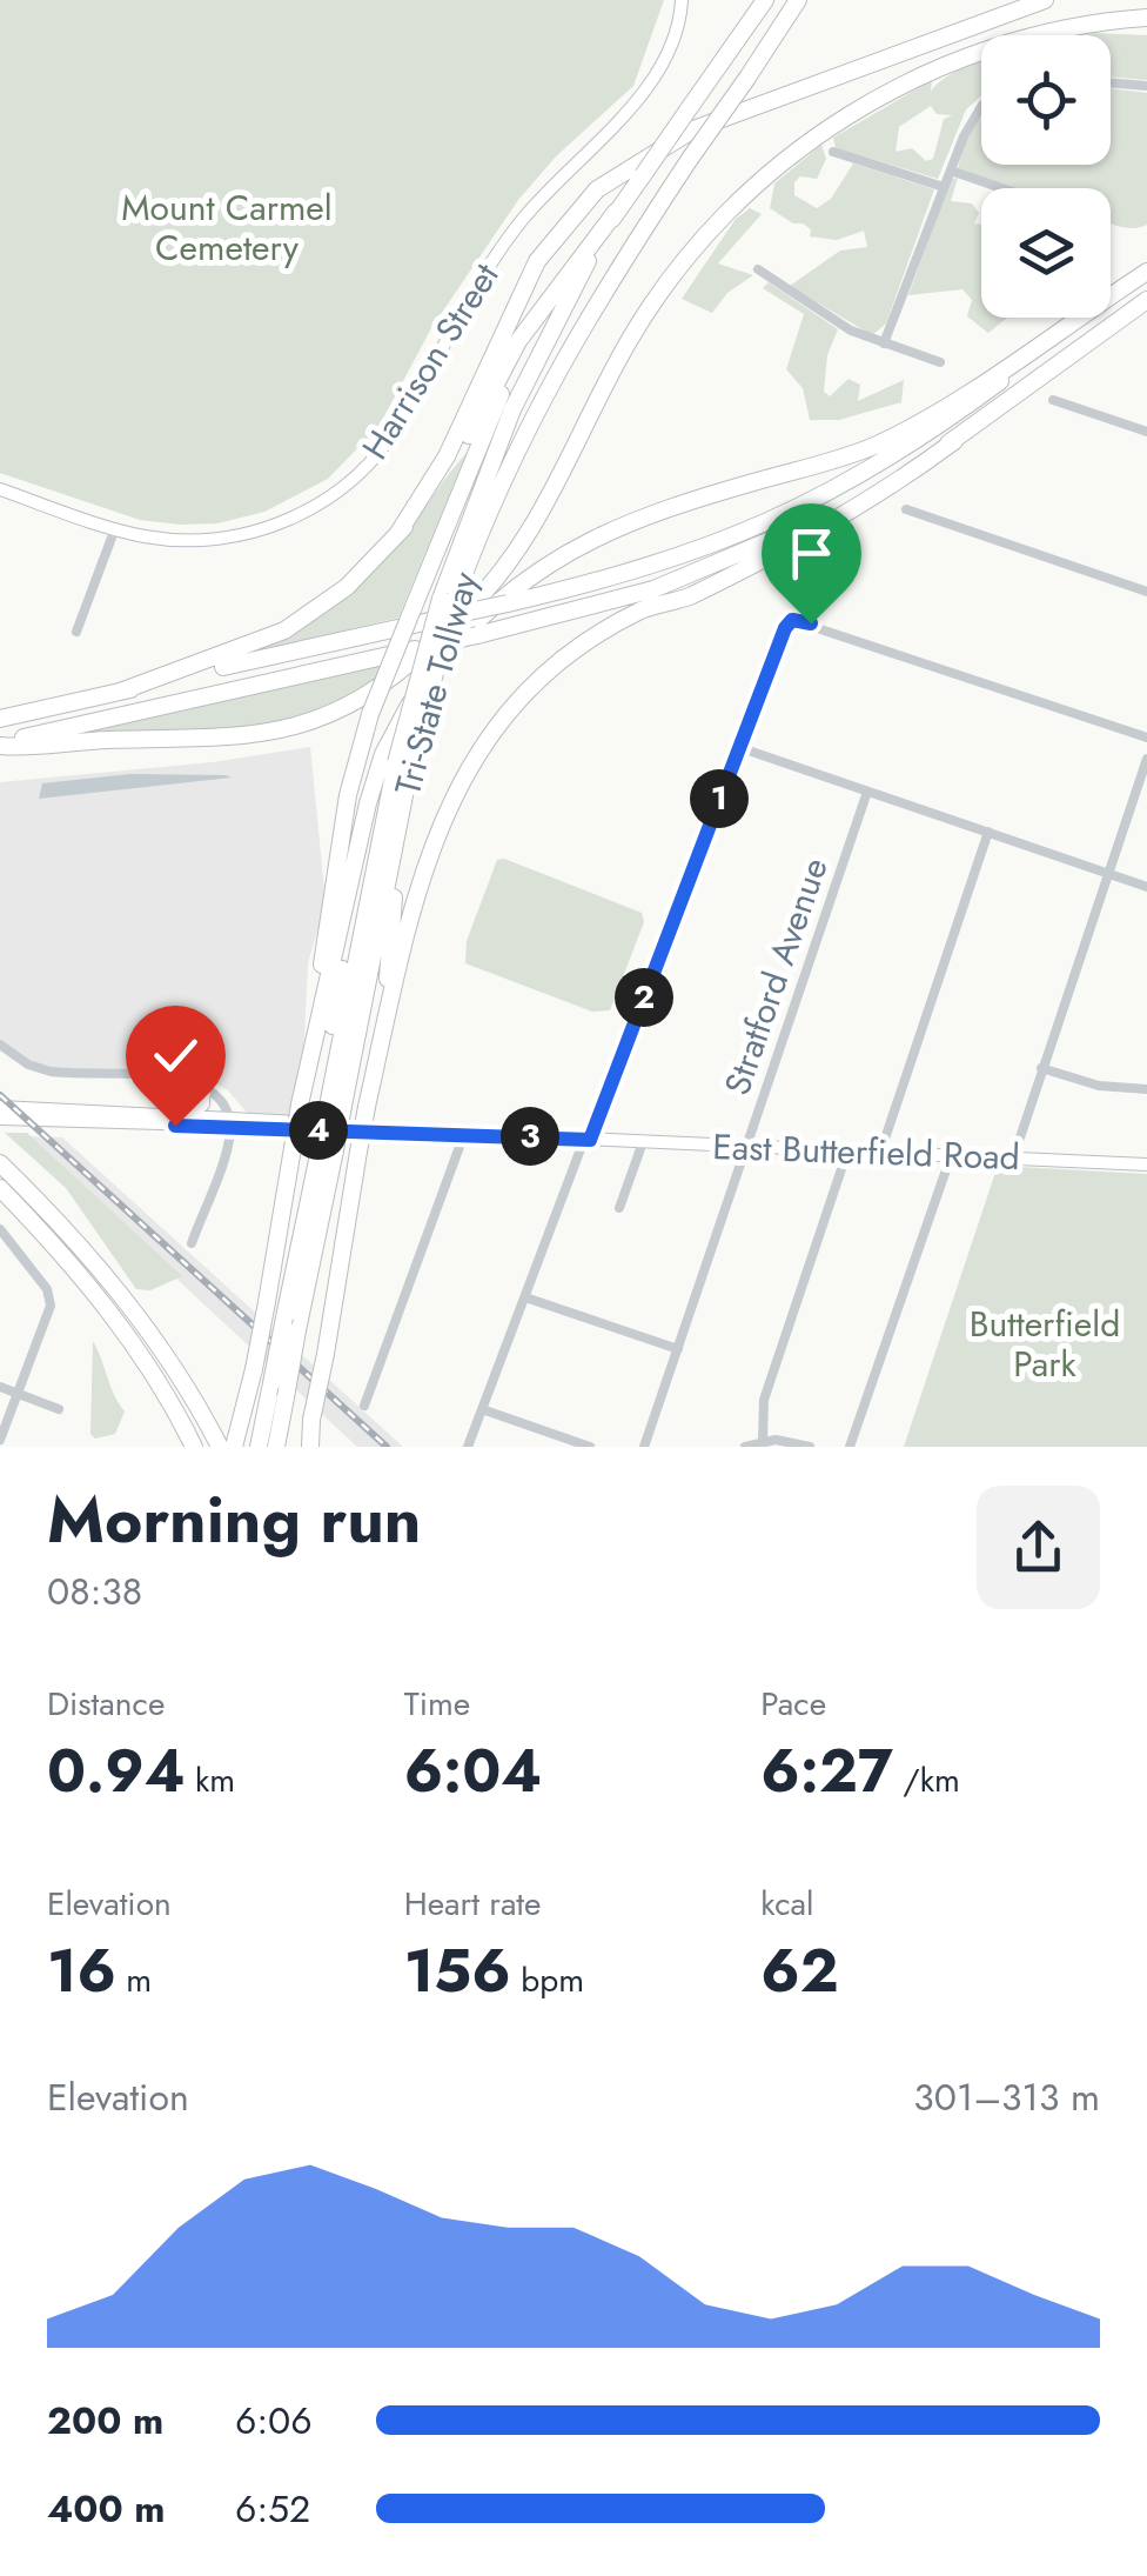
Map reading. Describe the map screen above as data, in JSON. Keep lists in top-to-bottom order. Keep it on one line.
{"streets":{"highway":["Tri-State Tollway"],"main road":["Harrison Street","East Butterfield Road"],"street":["Stratford Avenue"]},"crossings":[["Stratford Avenue","East Butterfield Road"]],"parks":["Mount Carmel Cemetery","Butterfield Park"],"page":{"pins":["1","2","4","3"],"heading":["Morning run","08:38"],"stats":[["Distance","0.94 km"],["Time","6:04"],["Pace","6:27 /km"],["Elevation","16 m"],["Heart rate","156 bpm"],["kcal","62"]],"chart":["Elevation","301–313 m"],"list":[{"name":"200 m","note":"6:06"},{"name":"400 m","note":"6:52"}]}}
